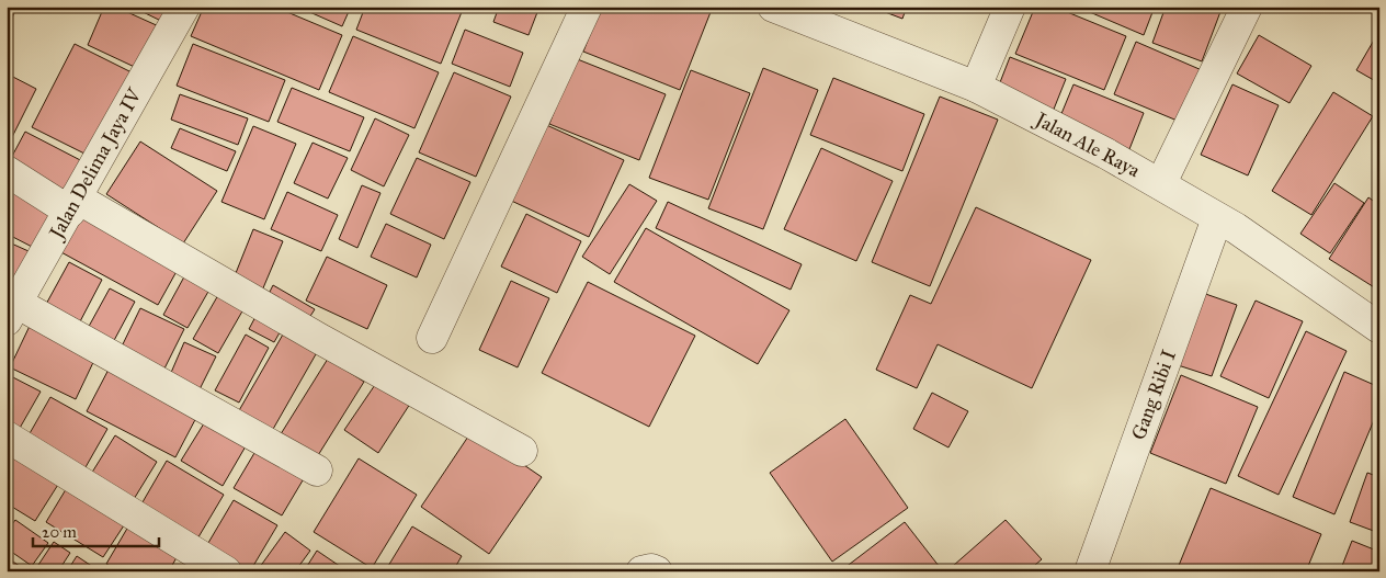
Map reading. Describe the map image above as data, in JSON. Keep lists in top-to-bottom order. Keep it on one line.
{"streets":{"street":["Jalan Ale Raya","Jalan Delima Jaya IV","Gang Ribi I"]},"crossings":[["Jalan Ale Raya","Gang Ribi I"]],"scale_bar":"20 m"}
